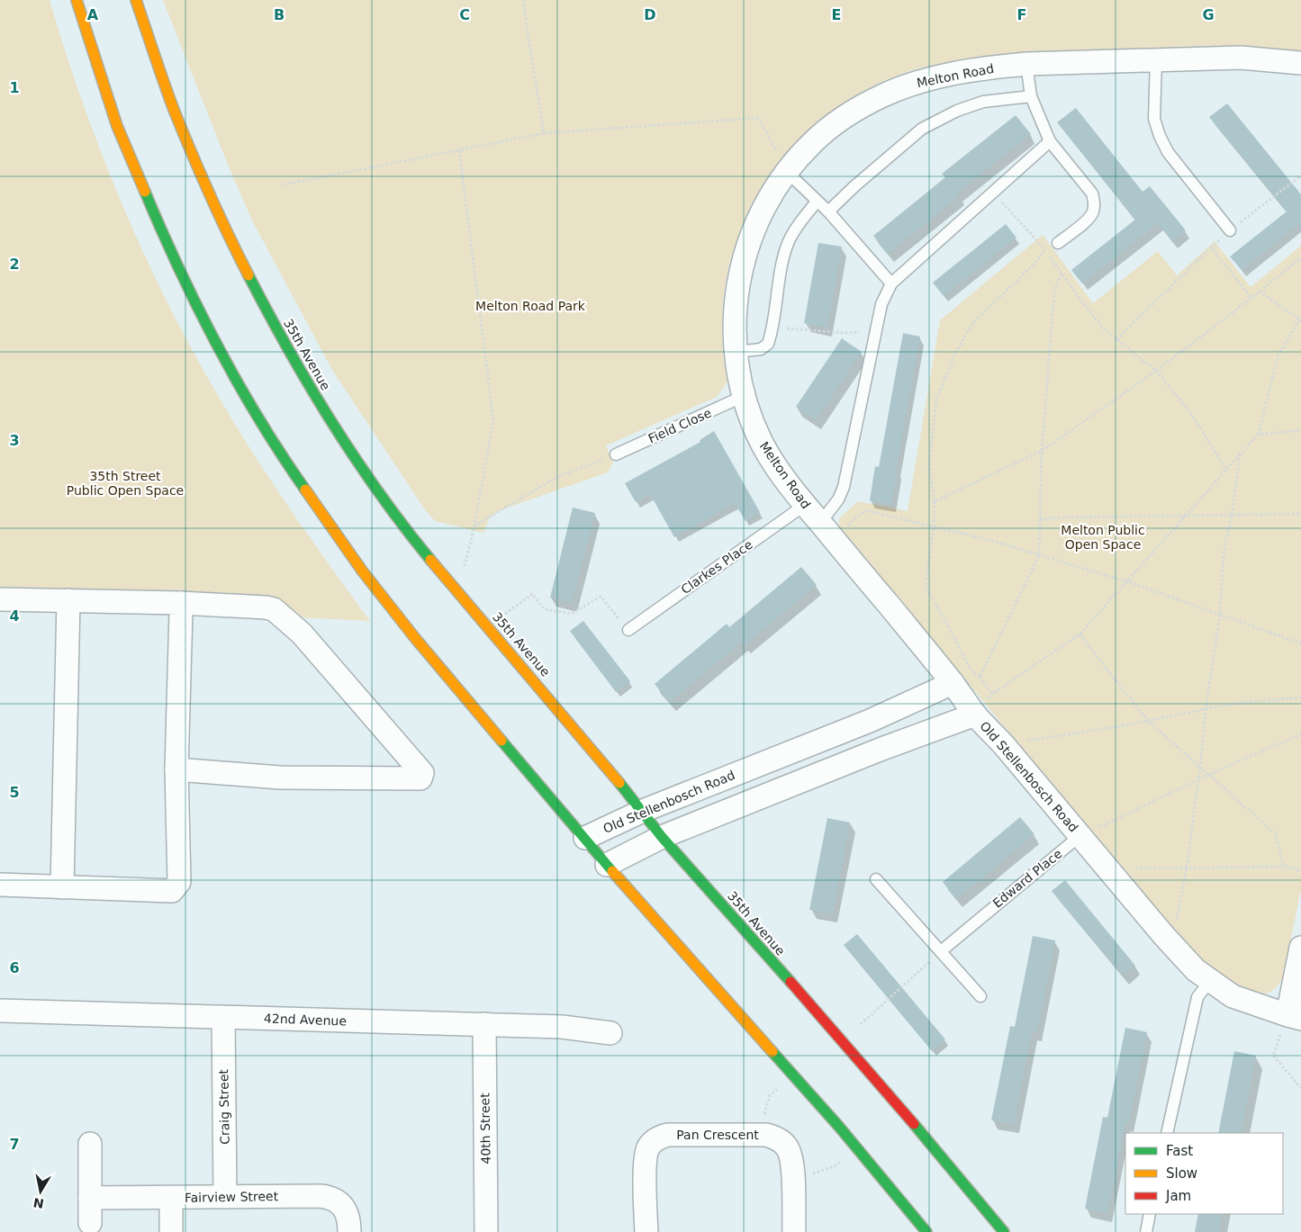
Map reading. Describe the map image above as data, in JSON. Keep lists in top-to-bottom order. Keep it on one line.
{"streets":{"main road":["35th Avenue"],"street":["Melton Road","Old Stellenbosch Road","42nd Avenue","Craig Street","40th Street","Pan Crescent","Fairview Street"],"lane":["Field Close","Clarkes Place","Edward Place"]},"crossings":[["Melton Road","Field Close"],["Melton Road","Clarkes Place"],["Melton Road","Old Stellenbosch Road"],["35th Avenue","Old Stellenbosch Road"],["Old Stellenbosch Road","Edward Place"],["42nd Avenue","Craig Street"],["42nd Avenue","40th Street"],["Craig Street","Fairview Street"]],"parks":["Melton Road Park","35th Street Public Open Space","Melton Public Open Space"],"legend":["Fast","Slow","Jam"],"north":"bottom","grid":{"columns":["A","B","C","D","E","F","G"],"rows":["1","2","3","4","5","6","7"]}}
